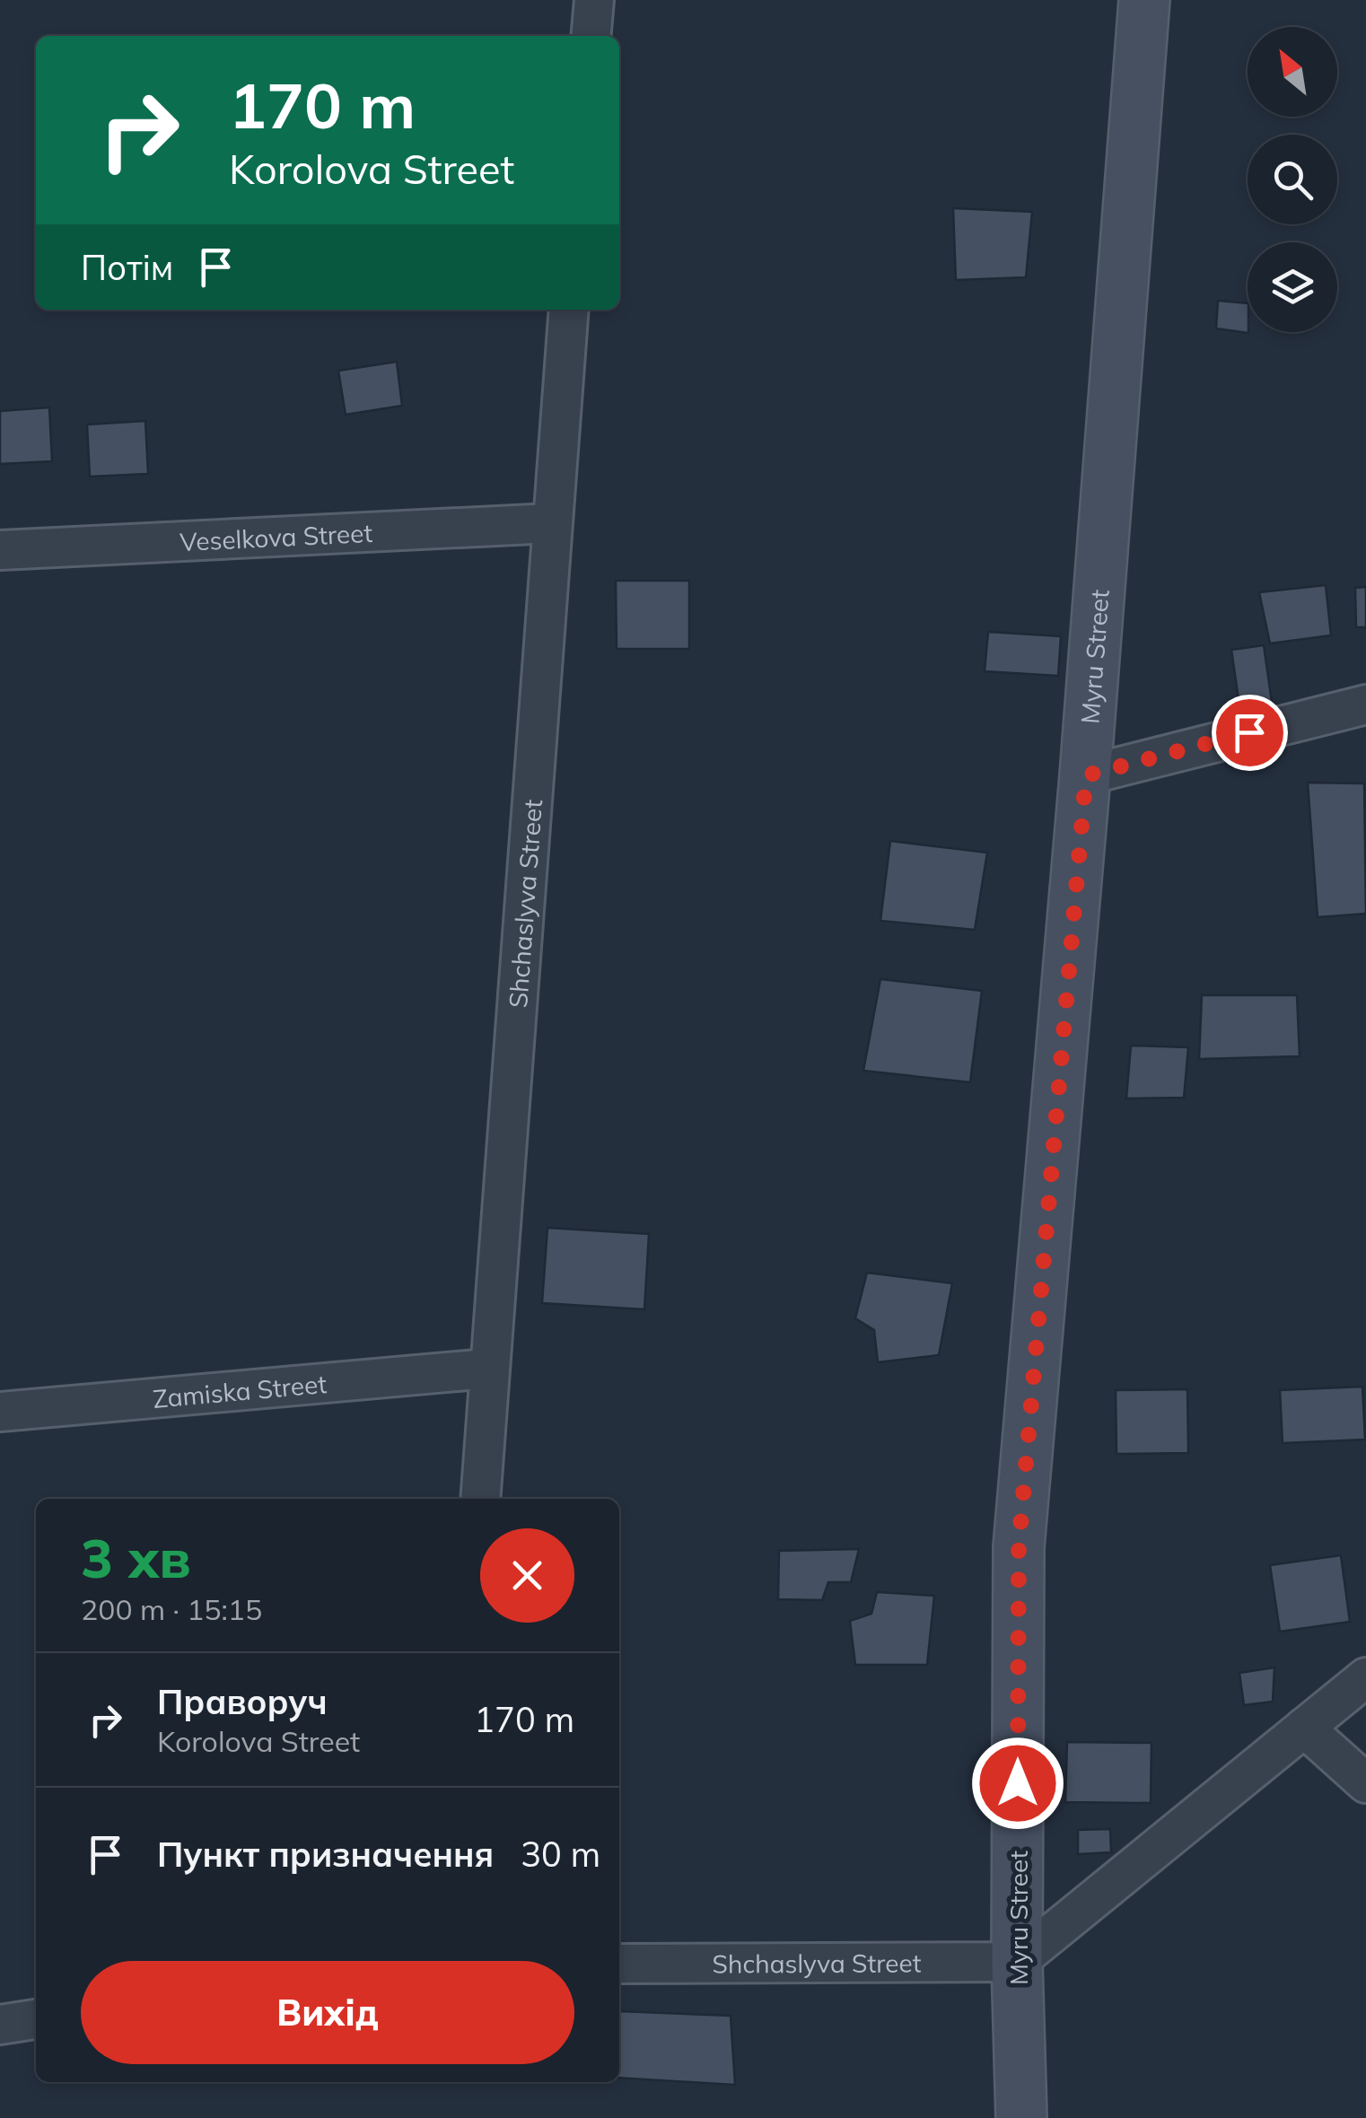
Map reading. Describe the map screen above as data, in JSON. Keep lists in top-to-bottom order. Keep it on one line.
{"streets":{"street":["Veselkova Street","Myru Street","Shchaslyva Street","Zamiska Street"]},"crossings":[["Veselkova Street","Shchaslyva Street"],["Myru Street","Shchaslyva Street"]],"north":"top left","page":{"turn":["170 m","Korolova Street"],"then":"Потім","heading":["3 хв","200 m · 15:15"],"list":[{"name":"Праворуч","note":"Korolova Street","value":"170 m"},{"name":"Пункт призначення","value":"30 m"}],"buttons":"Вихід"}}
